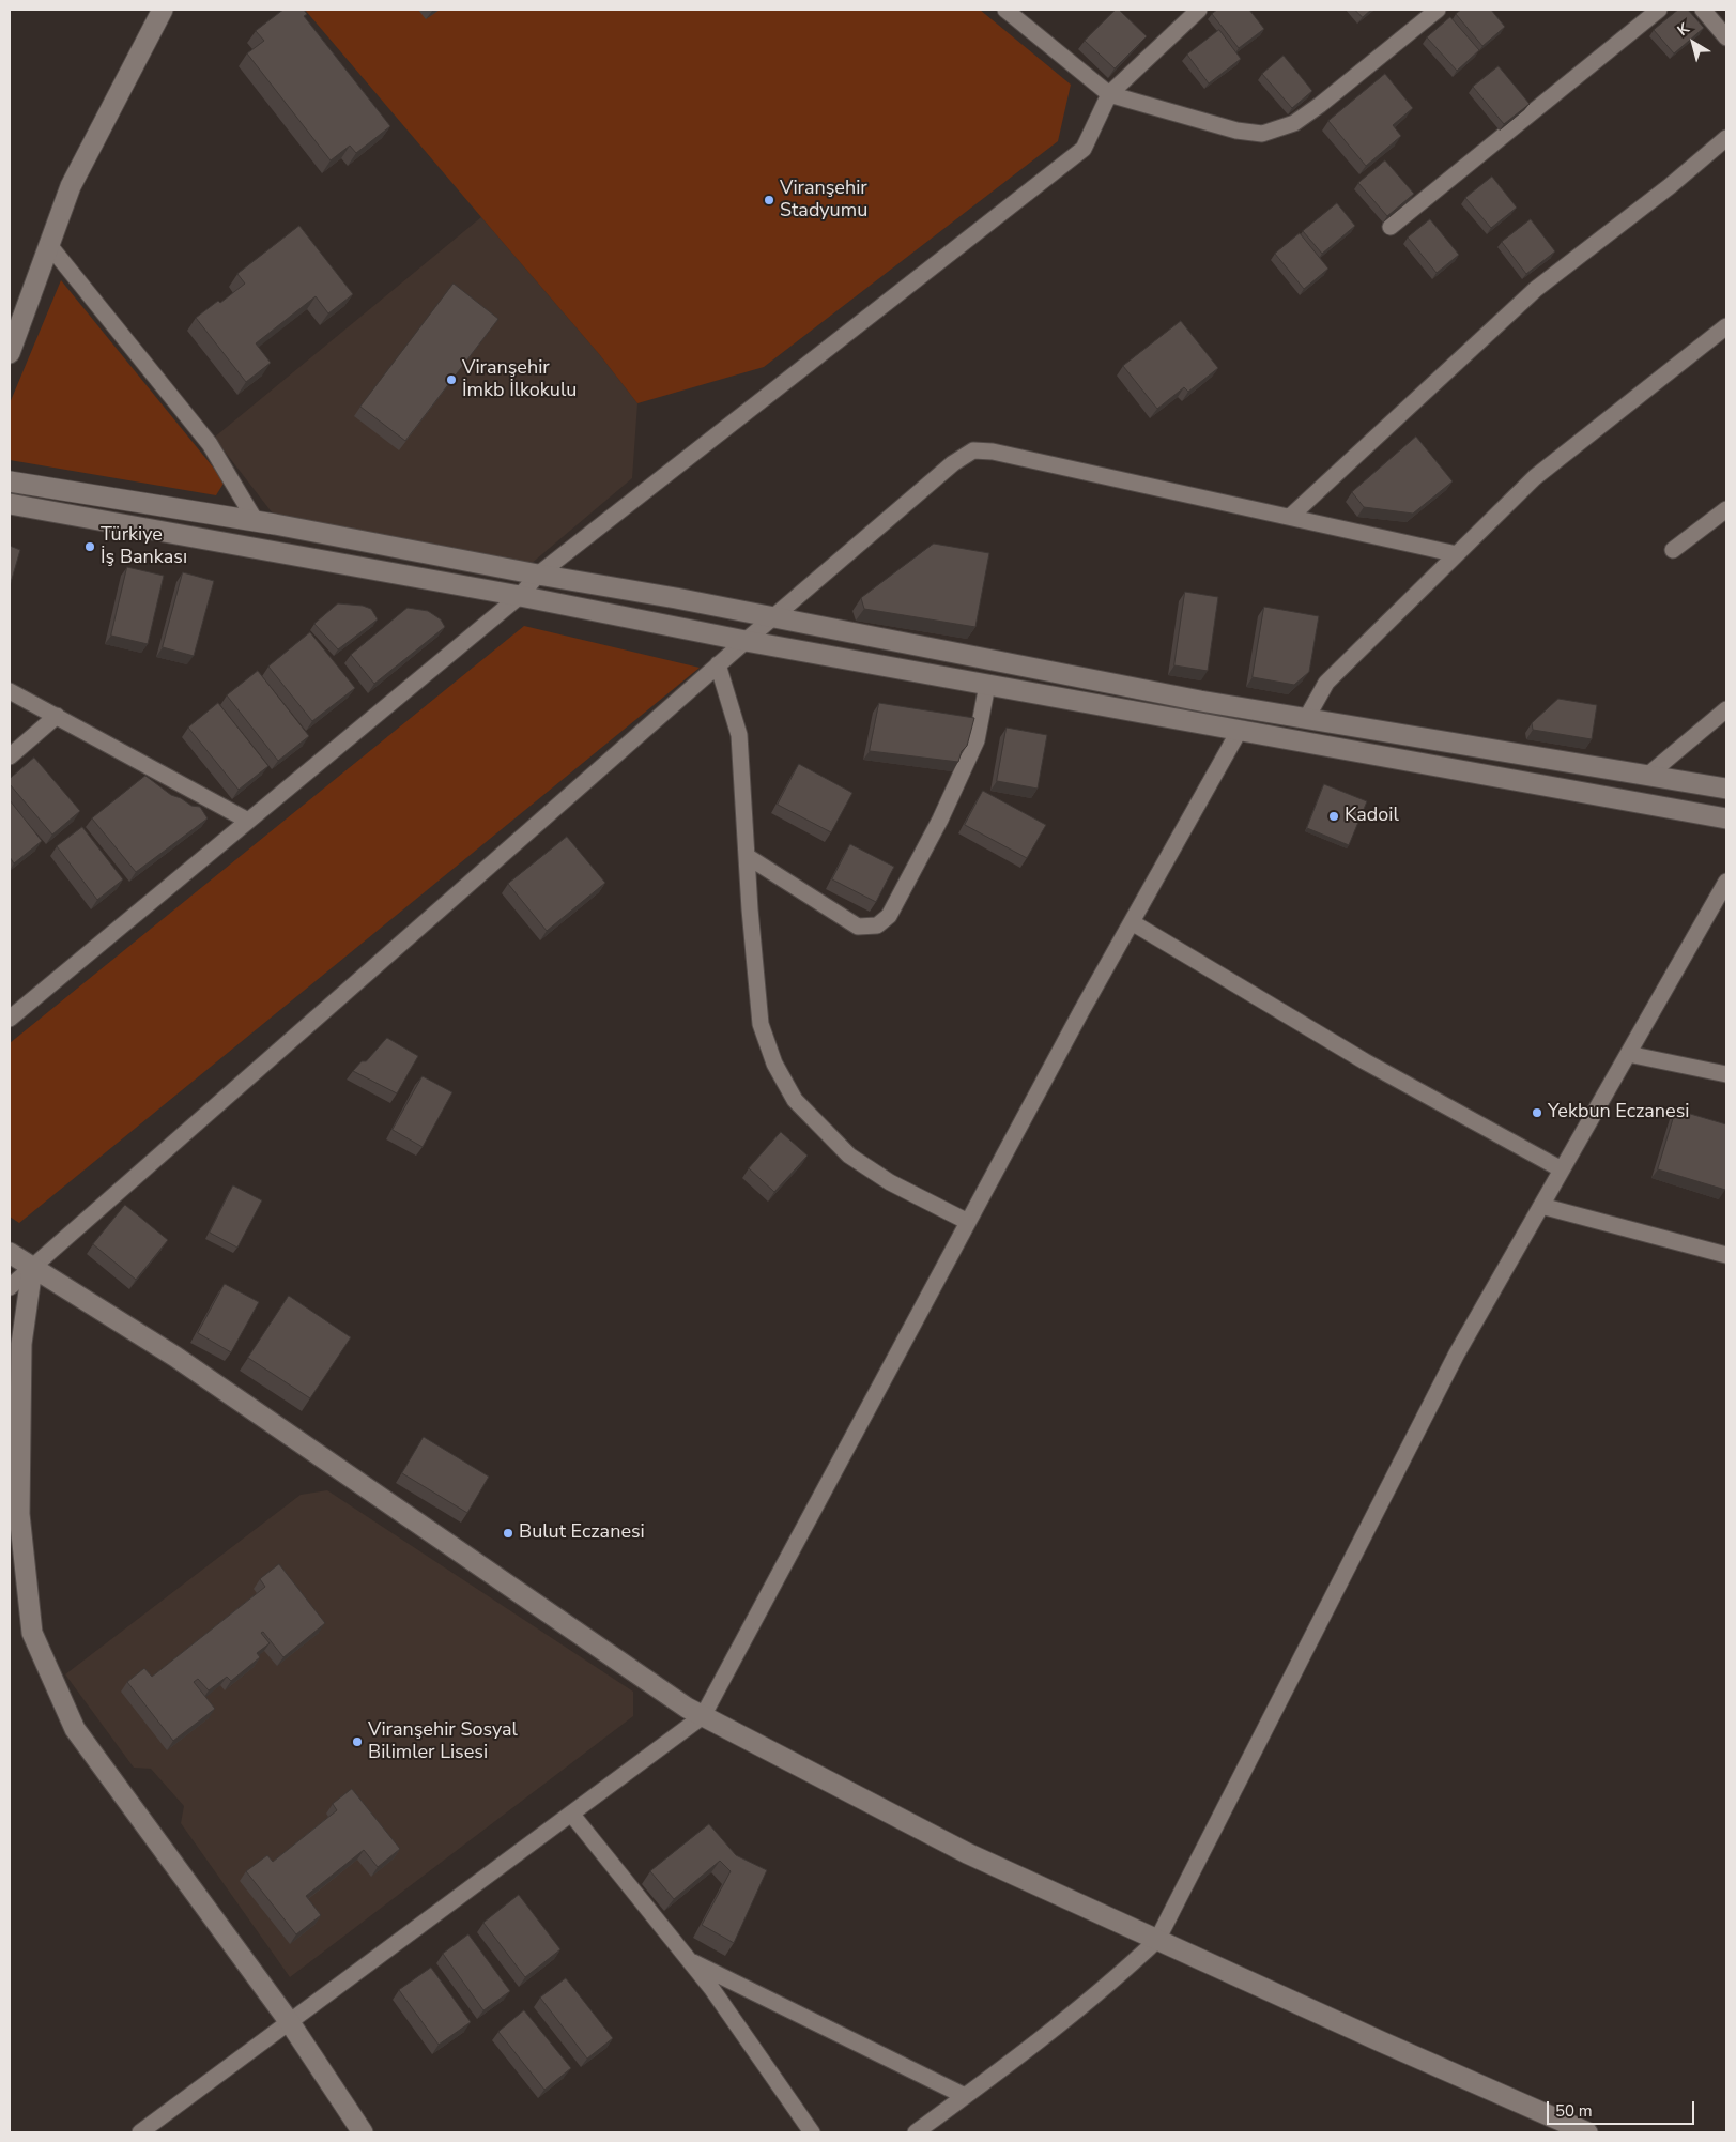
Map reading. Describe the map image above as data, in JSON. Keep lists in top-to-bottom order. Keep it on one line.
{"places":["Viranşehir Stadyumu","Viranşehir İmkb İlkokulu","Türkiye İş Bankası","Kadoil","Yekbun Eczanesi","Bulut Eczanesi","Viranşehir Sosyal Bilimler Lisesi"],"scale_bar":"50 m","north":"top left"}
